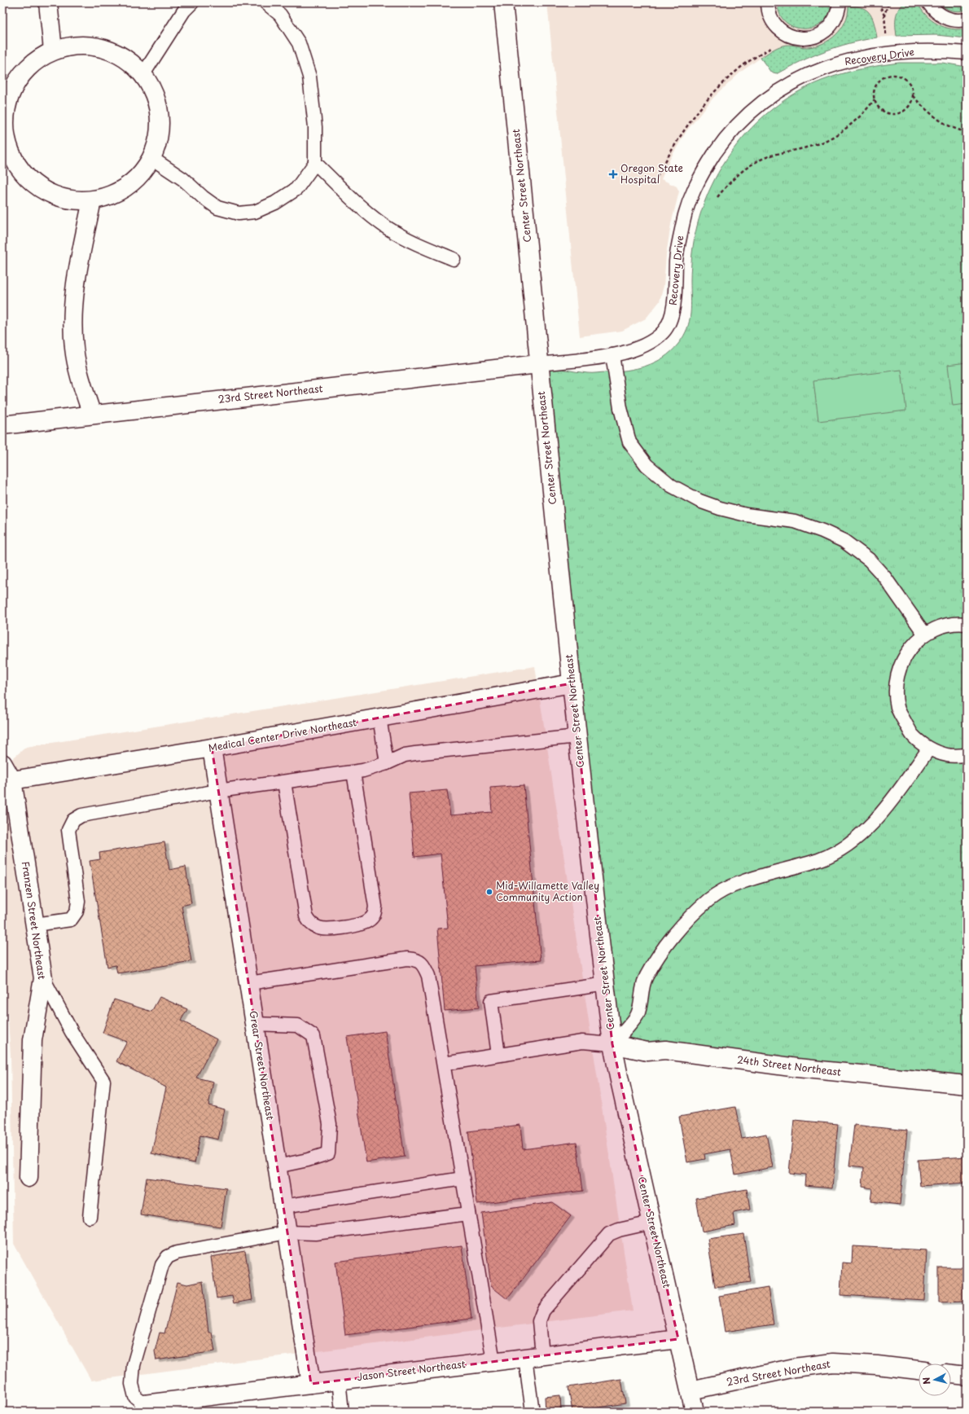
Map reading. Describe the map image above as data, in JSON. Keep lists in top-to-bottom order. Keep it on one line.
{"streets":{"street":["Center Street Northeast","23rd Street Northeast","Medical Center Drive Northeast","Franzen Street Northeast","Grear Street Northeast","24th Street Northeast","Jason Street Northeast"],"lane":["Recovery Drive"]},"crossings":[["Recovery Drive","Center Street Northeast"],["Recovery Drive","23rd Street Northeast"],["Center Street Northeast","23rd Street Northeast"],["Center Street Northeast","Medical Center Drive Northeast"],["Center Street Northeast","24th Street Northeast"],["Center Street Northeast","Jason Street Northeast"],["Medical Center Drive Northeast","Franzen Street Northeast"],["Medical Center Drive Northeast","Grear Street Northeast"],["Grear Street Northeast","Jason Street Northeast"]],"places":{"health":["Oregon State Hospital"],"other":["Mid-Willamette Valley Community Action"]},"north":"left"}
